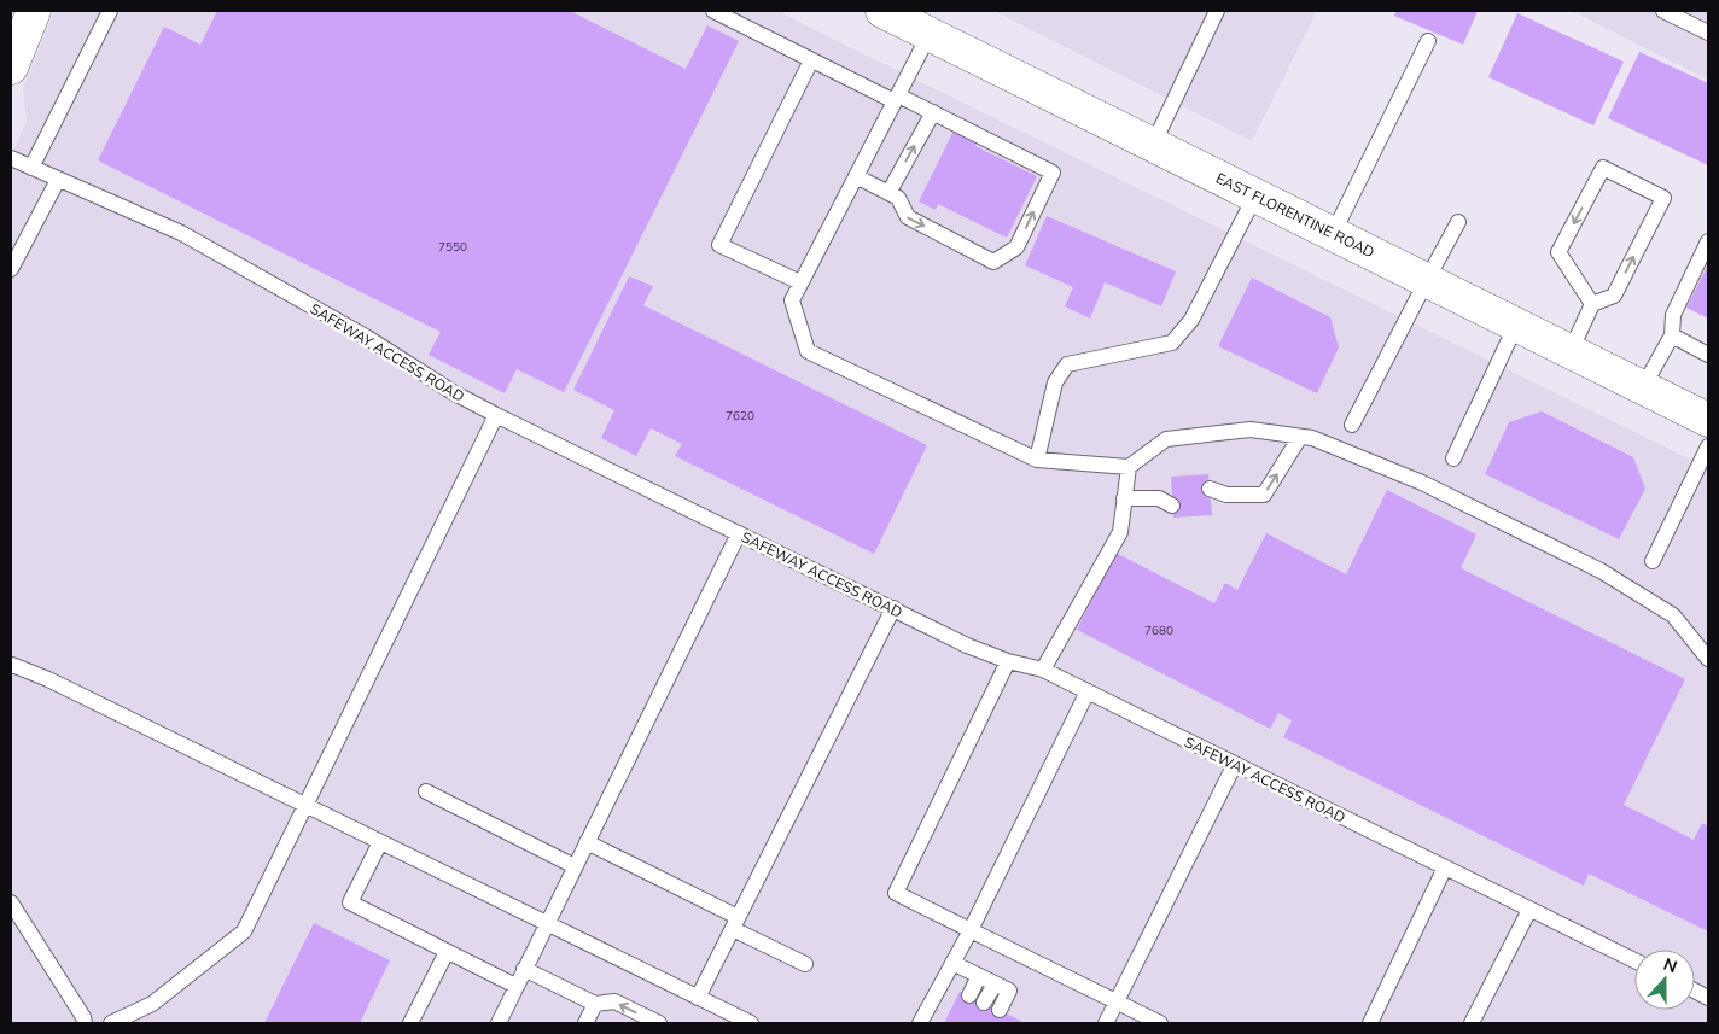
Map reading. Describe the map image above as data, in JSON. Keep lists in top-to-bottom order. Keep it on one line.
{"streets":{"street":["EAST FLORENTINE ROAD"],"lane":["SAFEWAY ACCESS ROAD"]},"house_numbers":["7550","7620","7680"],"north":"top"}
